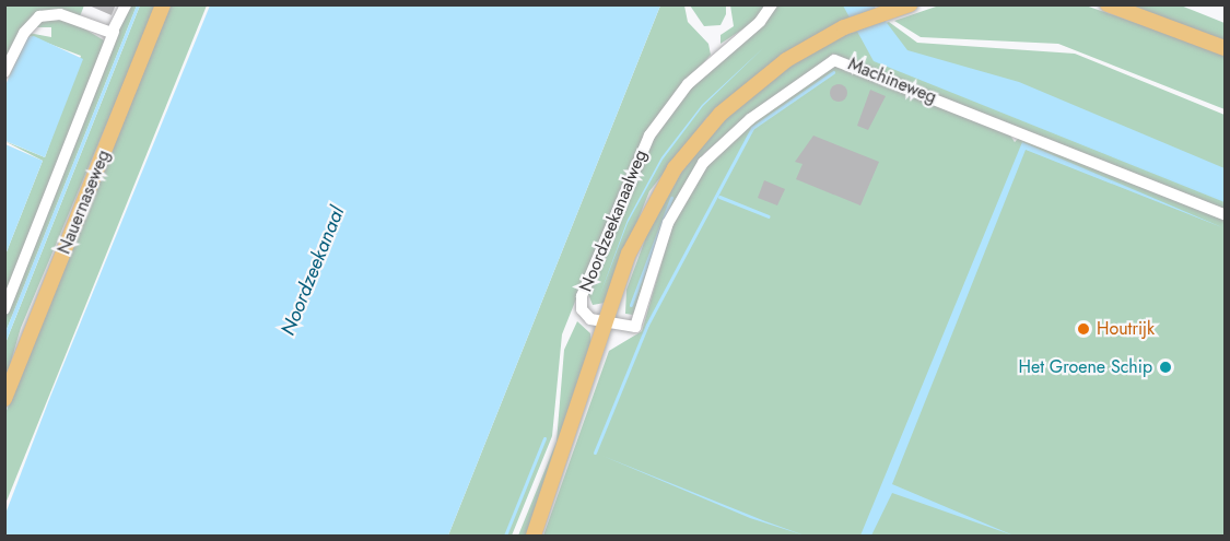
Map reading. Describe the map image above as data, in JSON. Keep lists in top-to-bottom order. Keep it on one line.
{"streets":{"main road":["Nauernaseweg"],"street":["Machineweg","Noordzeekanaalweg"]},"crossings":[["Machineweg","Noordzeekanaalweg"]],"water":["Noordzeekanaal"],"places":["Houtrijk","Het Groene Schip"]}
